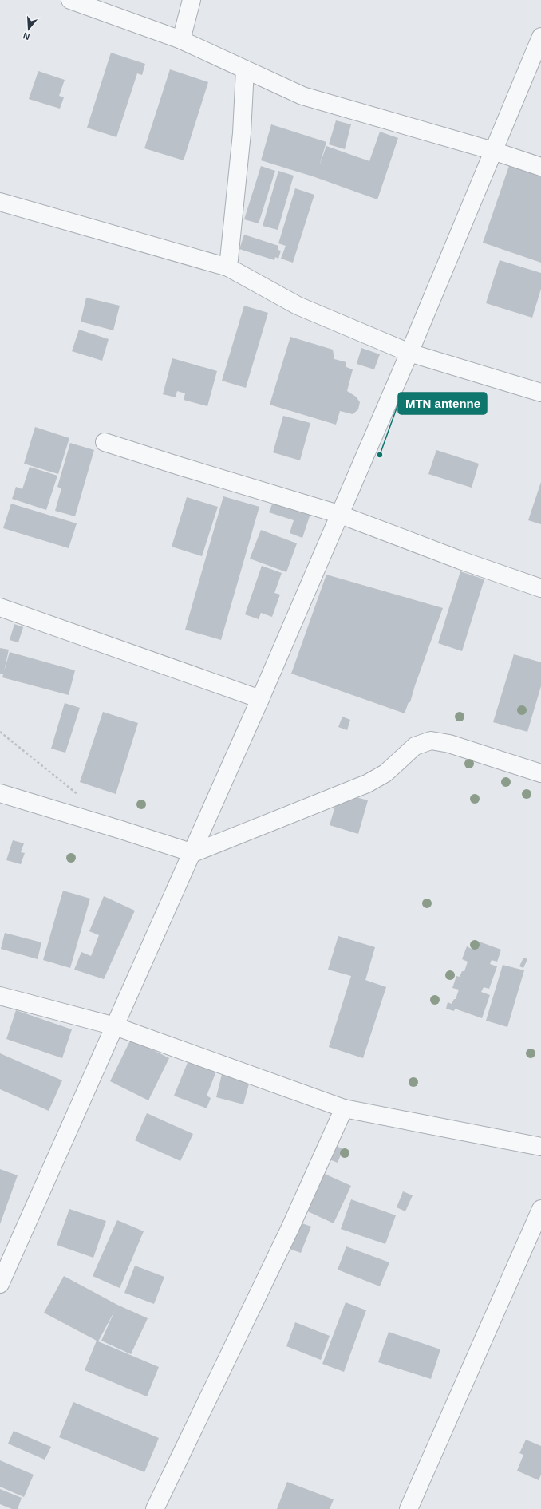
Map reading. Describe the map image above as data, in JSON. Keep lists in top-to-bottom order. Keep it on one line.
{"places":["MTN antenne"],"north":"bottom"}
